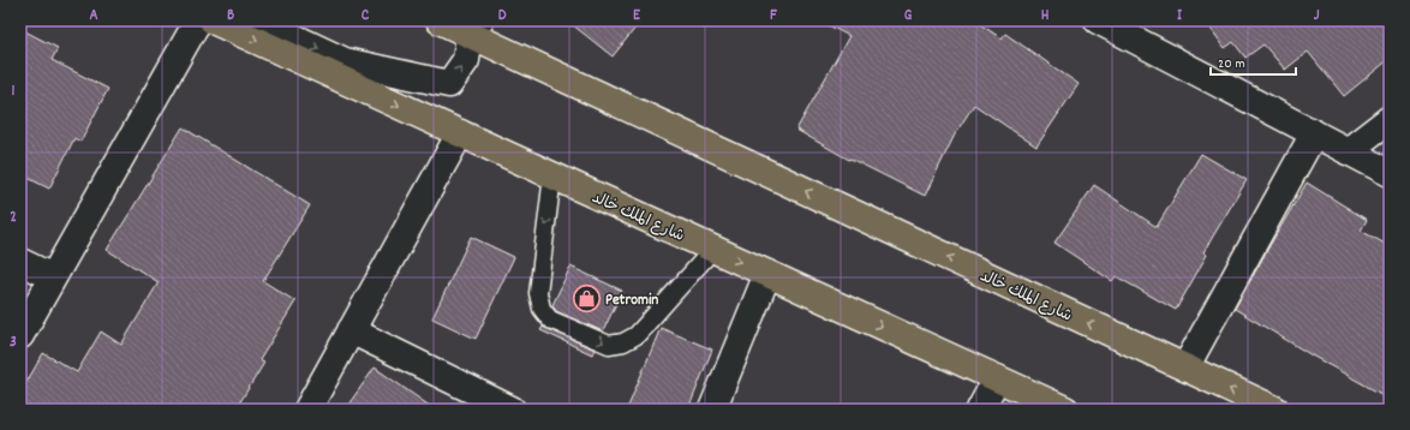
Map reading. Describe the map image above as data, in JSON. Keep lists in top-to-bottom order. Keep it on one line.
{"streets":{"main road":["شارع الملك خالد"]},"places":{"shop":["Petromin"]},"scale_bar":"20 m","grid":{"columns":["A","B","C","D","E","F","G","H","I","J"],"rows":["1","2","3"]}}
